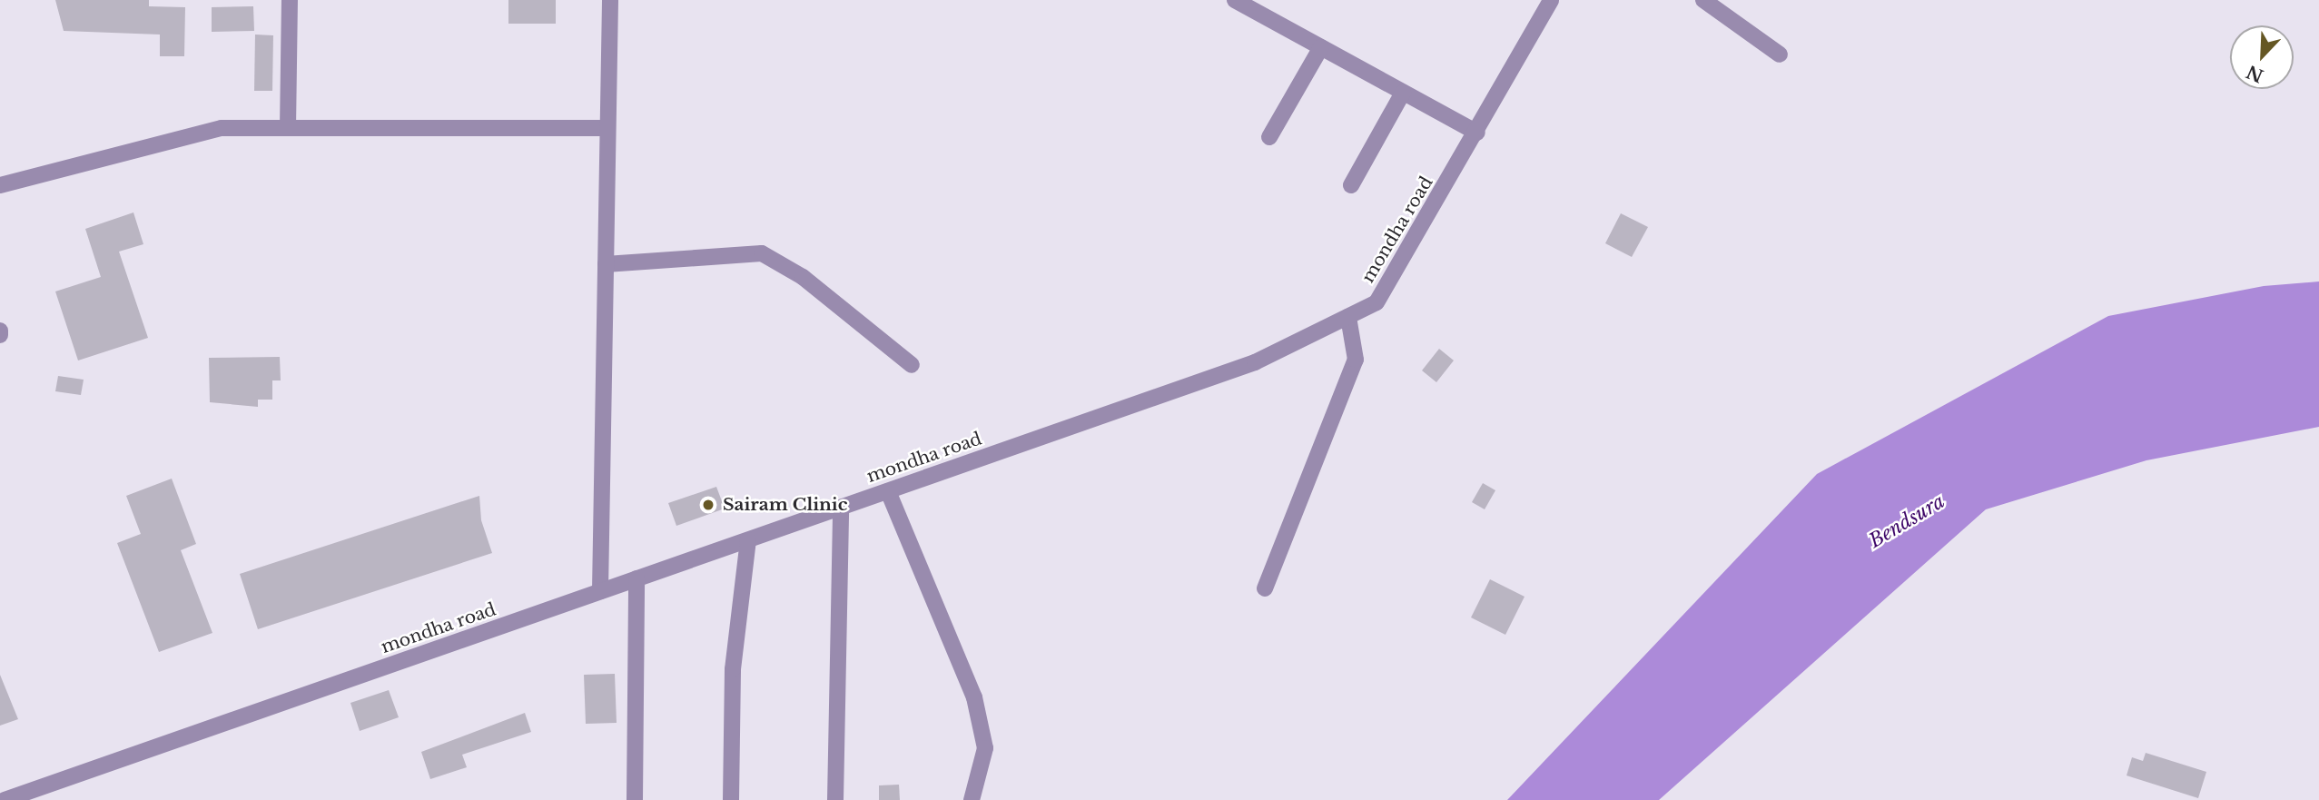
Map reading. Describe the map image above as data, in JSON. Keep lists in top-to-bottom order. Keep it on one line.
{"streets":{"street":["mondha road"]},"water":["Bendsura"],"places":["Sairam Clinic"],"north":"bottom left"}
